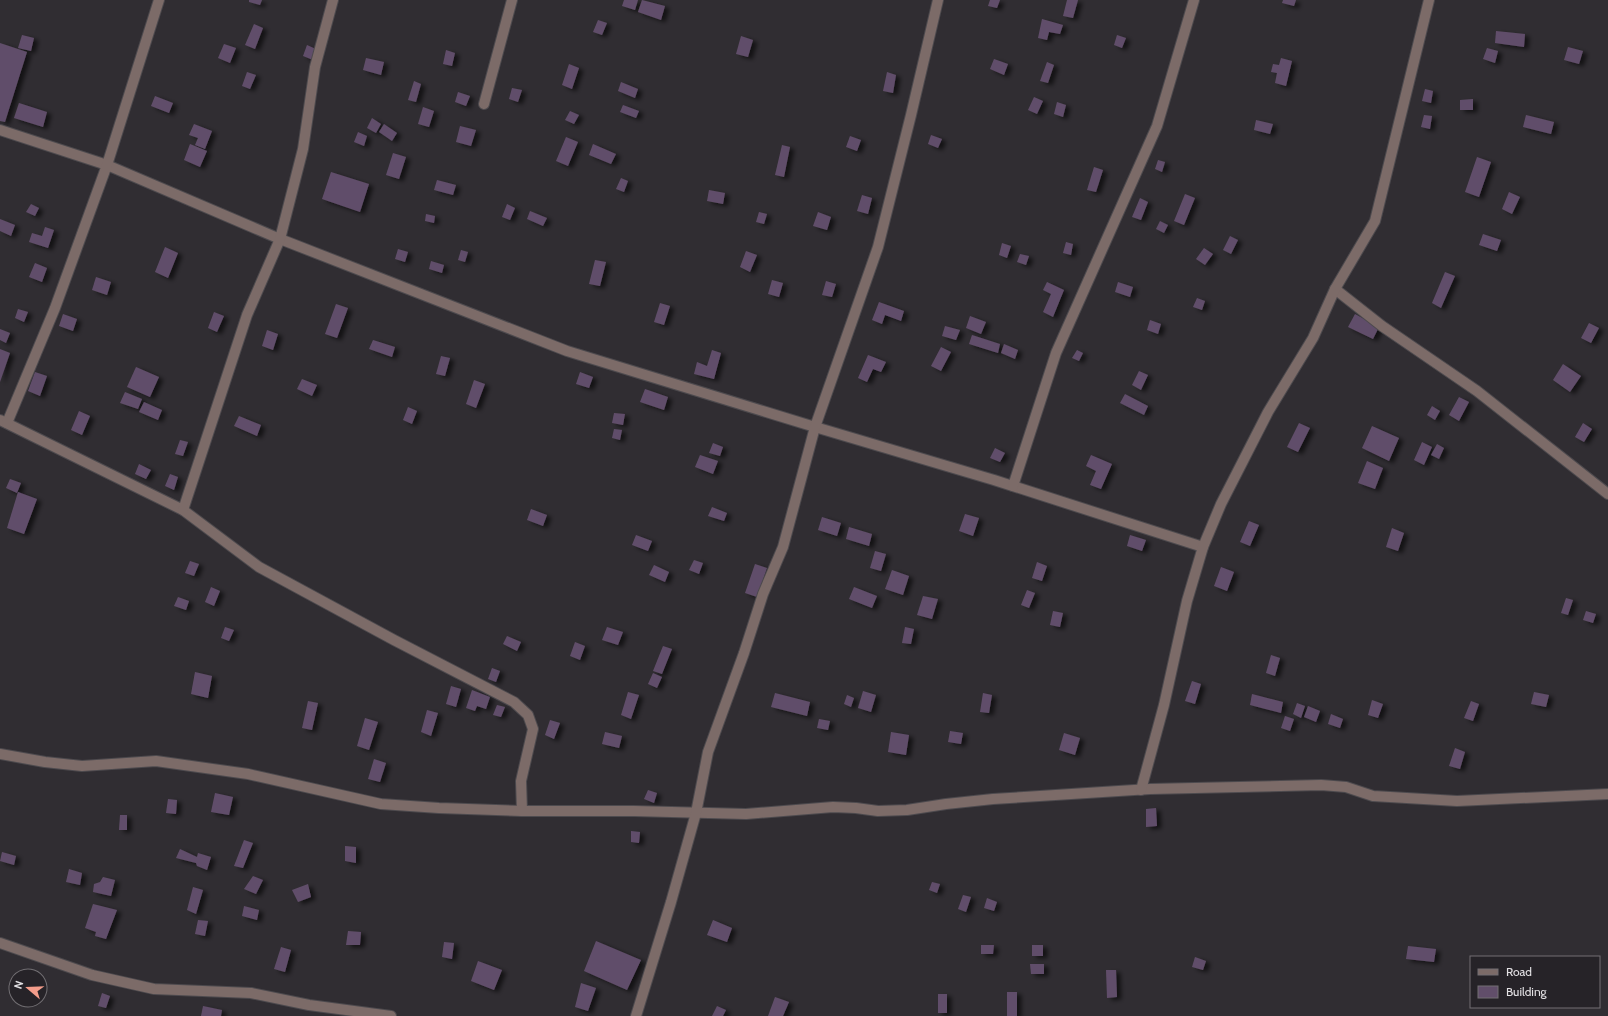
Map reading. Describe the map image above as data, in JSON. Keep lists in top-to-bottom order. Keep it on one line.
{"legend":["Road","Building"],"north":"left"}
